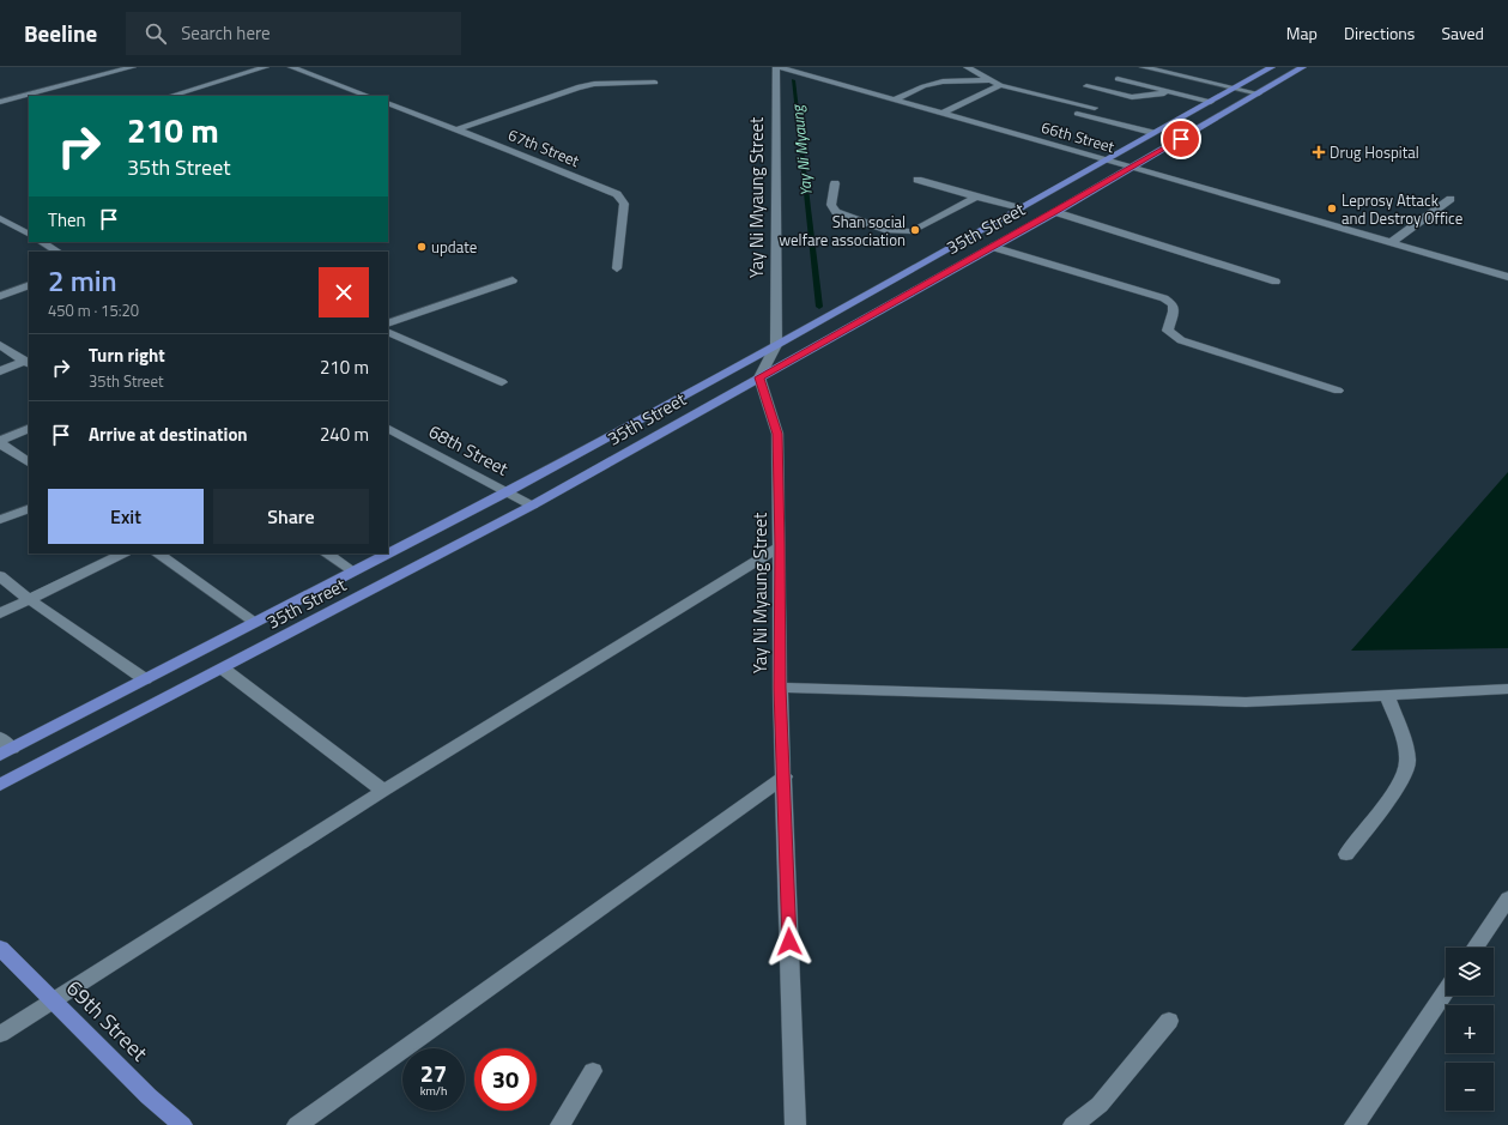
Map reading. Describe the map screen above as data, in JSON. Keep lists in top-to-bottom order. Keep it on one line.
{"streets":{"main road":["35th Street","69th Street"],"street":["66th Street","67th Street","Yay Ni Myaung Street","68th Street"]},"crossings":[["66th Street","Yay Ni Myaung Street"],["66th Street","35th Street"],["Yay Ni Myaung Street","35th Street"],["35th Street","68th Street"]],"water":["Yay Ni Myaung"],"places":{"health":["Drug Hospital"],"other":["Leprosy Attack and Destroy Office","Shan social welfare association","update"]},"page":{"header":"Beeline","search":"Search here","nav":["Map","Directions","Saved"],"turn":["210 m","35th Street"],"then":"Then","heading":["2 min","450 m · 15:20"],"list":[{"name":"Turn right","note":"35th Street","value":"210 m"},{"name":"Arrive at destination","value":"240 m"}],"buttons":["Exit","Share"],"map_buttons":["+","−"],"speed":"27 km/h","limit":"30"}}
